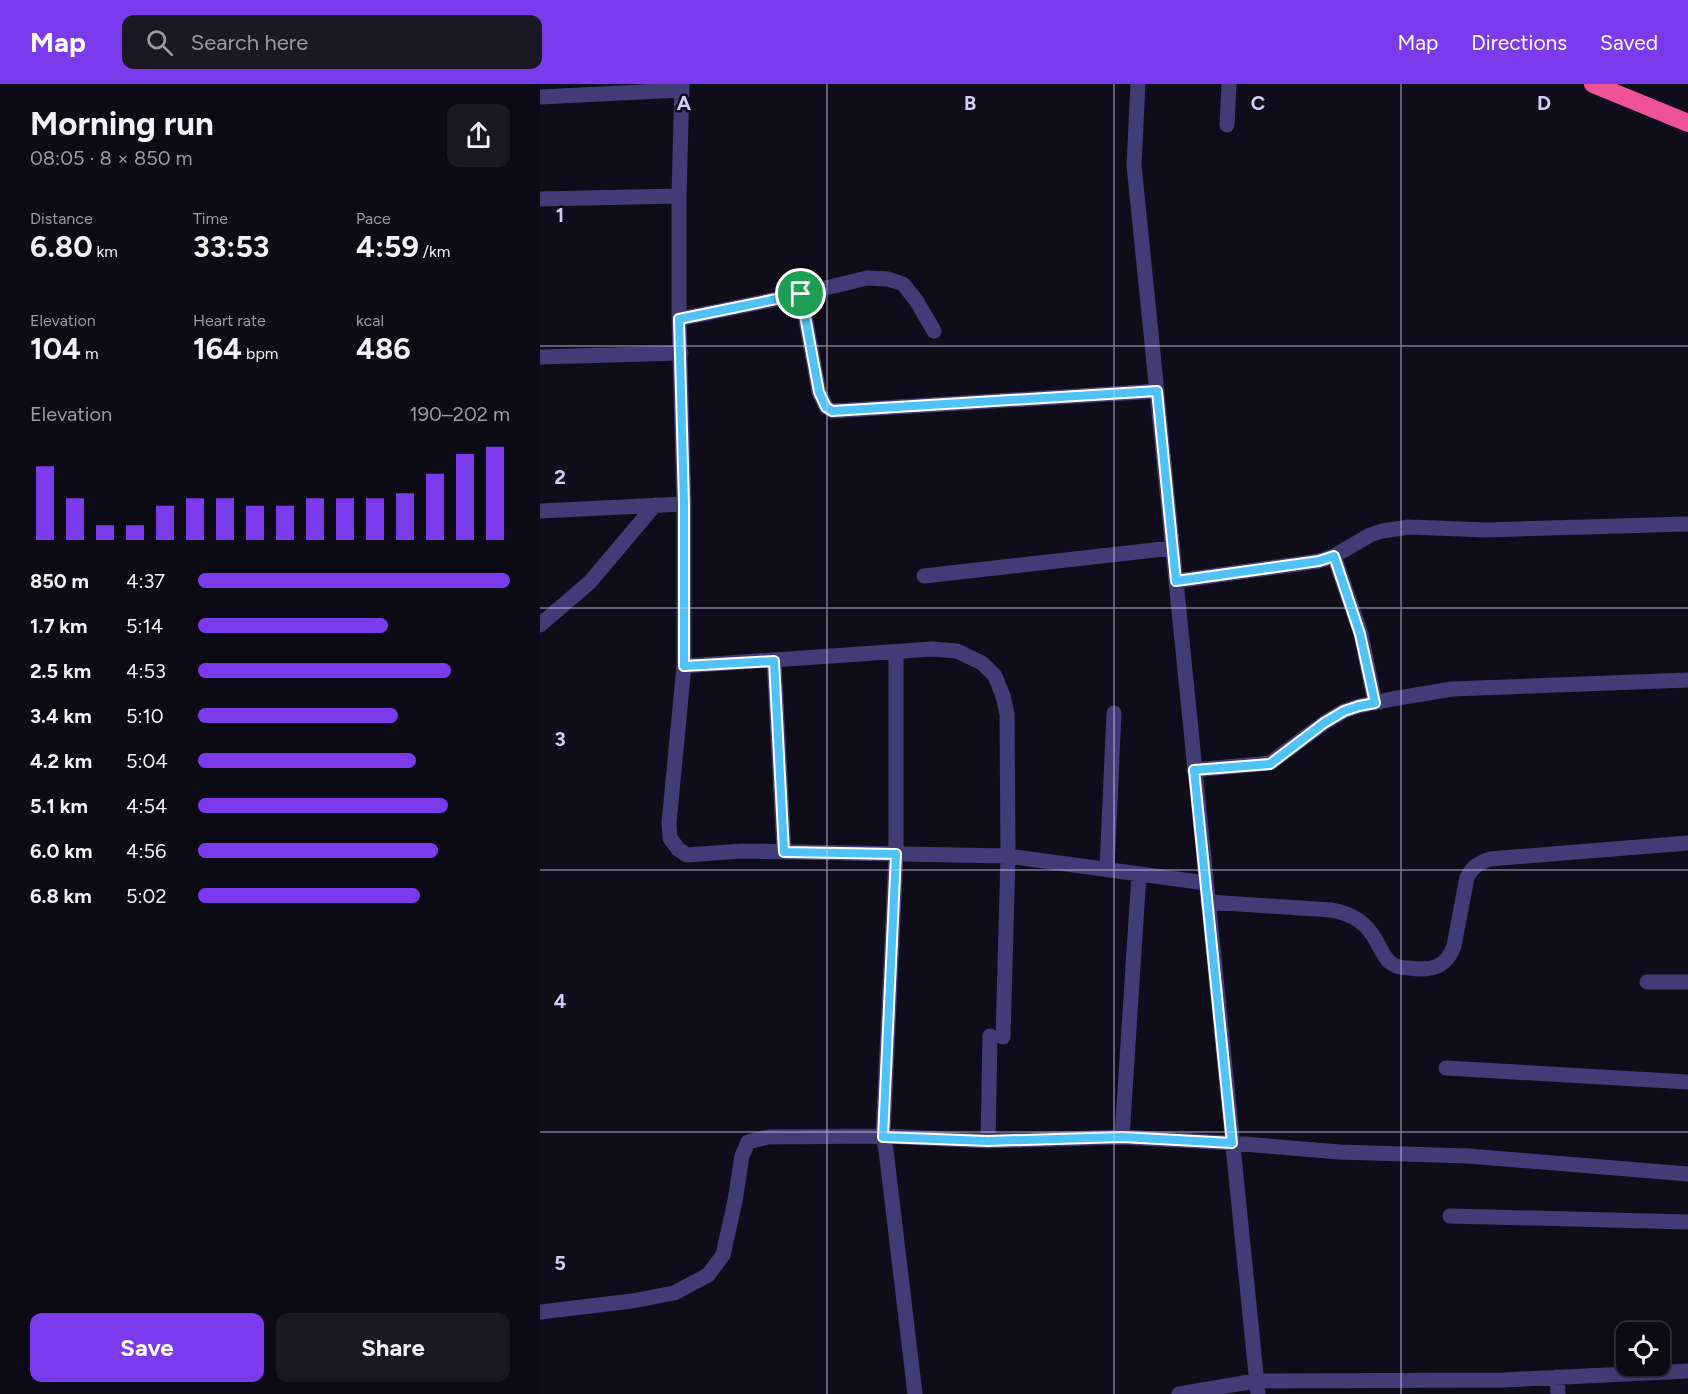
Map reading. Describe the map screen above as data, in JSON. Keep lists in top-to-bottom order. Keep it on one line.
{"page":{"header":"Map","search":"Search here","nav":["Map","Directions","Saved"],"heading":["Morning run","08:05 · 8 × 850 m"],"stats":[["Distance","6.80 km"],["Time","33:53"],["Pace","4:59 /km"],["Elevation","104 m"],["Heart rate","164 bpm"],["kcal","486"]],"chart":["Elevation","190–202 m"],"list":[{"name":"850 m","note":"4:37"},{"name":"1.7 km","note":"5:14"},{"name":"2.5 km","note":"4:53"},{"name":"3.4 km","note":"5:10"},{"name":"4.2 km","note":"5:04"},{"name":"5.1 km","note":"4:54"},{"name":"6.0 km","note":"4:56"},{"name":"6.8 km","note":"5:02"}],"buttons":["Save","Share"]},"grid":{"columns":["A","B","C","D"],"rows":["1","2","3","4","5"]}}
